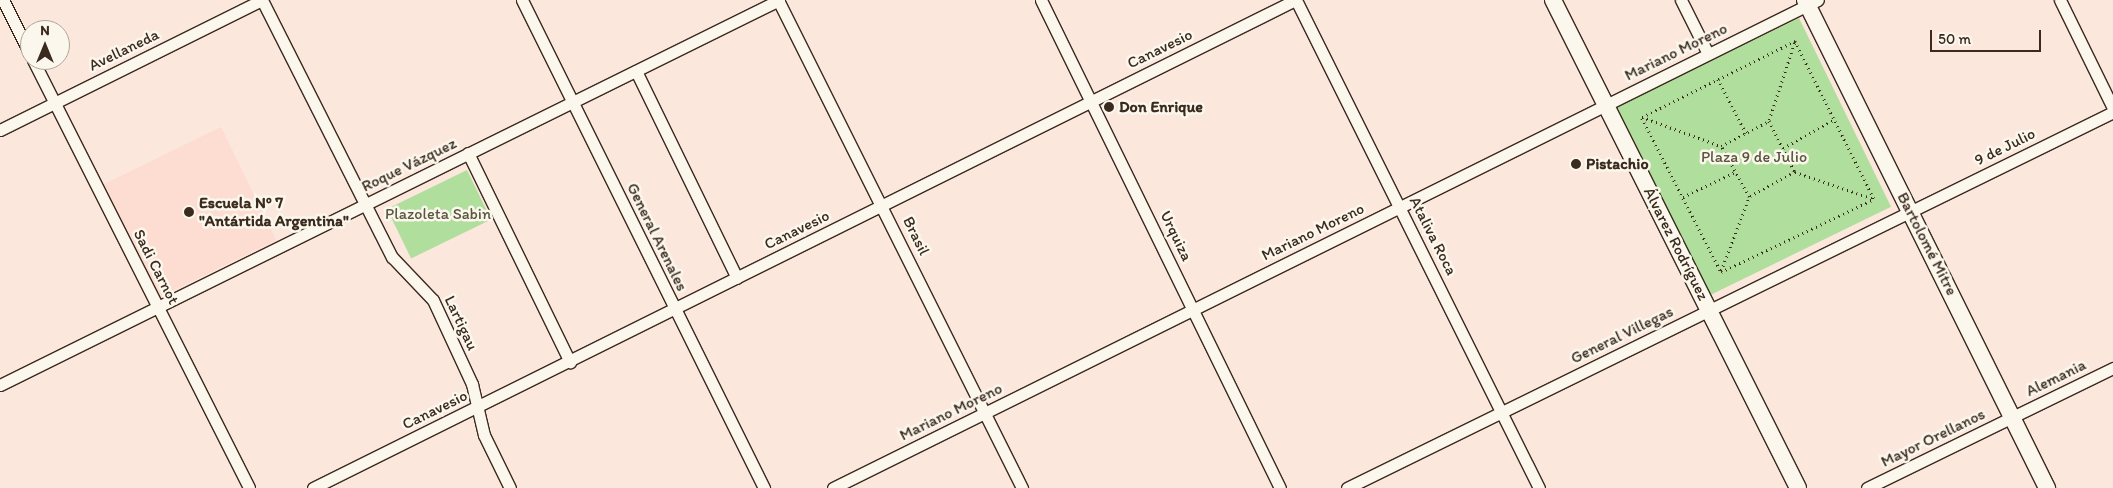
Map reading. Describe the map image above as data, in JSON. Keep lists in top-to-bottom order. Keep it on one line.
{"streets":{"main road":["Álvarez Rodríguez","Bartolomé Mitre"],"street":["Canavesio","Avellaneda","Mariano Moreno","9 de Julio","Roque Vázquez","Brasil","Urquiza","Ataliva Roca","General Arenales","Sadi Carnot","Lartigau","General Villegas","Alemania","Mayor Orellanos"]},"crossings":[["Canavesio","Brasil"],["Canavesio","Urquiza"],["Canavesio","Ataliva Roca"],["Canavesio","General Arenales"],["Canavesio","Lartigau"],["Avellaneda","Sadi Carnot"],["Avellaneda","Lartigau"],["Mariano Moreno","Brasil"],["Mariano Moreno","Urquiza"],["Mariano Moreno","Ataliva Roca"],["Mariano Moreno","Álvarez Rodríguez"],["Mariano Moreno","Bartolomé Mitre"],["9 de Julio","Bartolomé Mitre"],["9 de Julio","General Villegas"],["Roque Vázquez","Brasil"],["Roque Vázquez","General Arenales"],["Roque Vázquez","Sadi Carnot"],["Roque Vázquez","Lartigau"],["Ataliva Roca","General Villegas"],["Álvarez Rodríguez","General Villegas"],["Bartolomé Mitre","General Villegas"],["Bartolomé Mitre","Alemania"],["Bartolomé Mitre","Mayor Orellanos"],["Alemania","Mayor Orellanos"]],"parks":["Plaza 9 de Julio","Plazoleta Sabin"],"places":["Don Enrique","Pistachio","Escuela Nº 7 \"Antártida Argentina\""],"scale_bar":"50 m","north":"top"}
